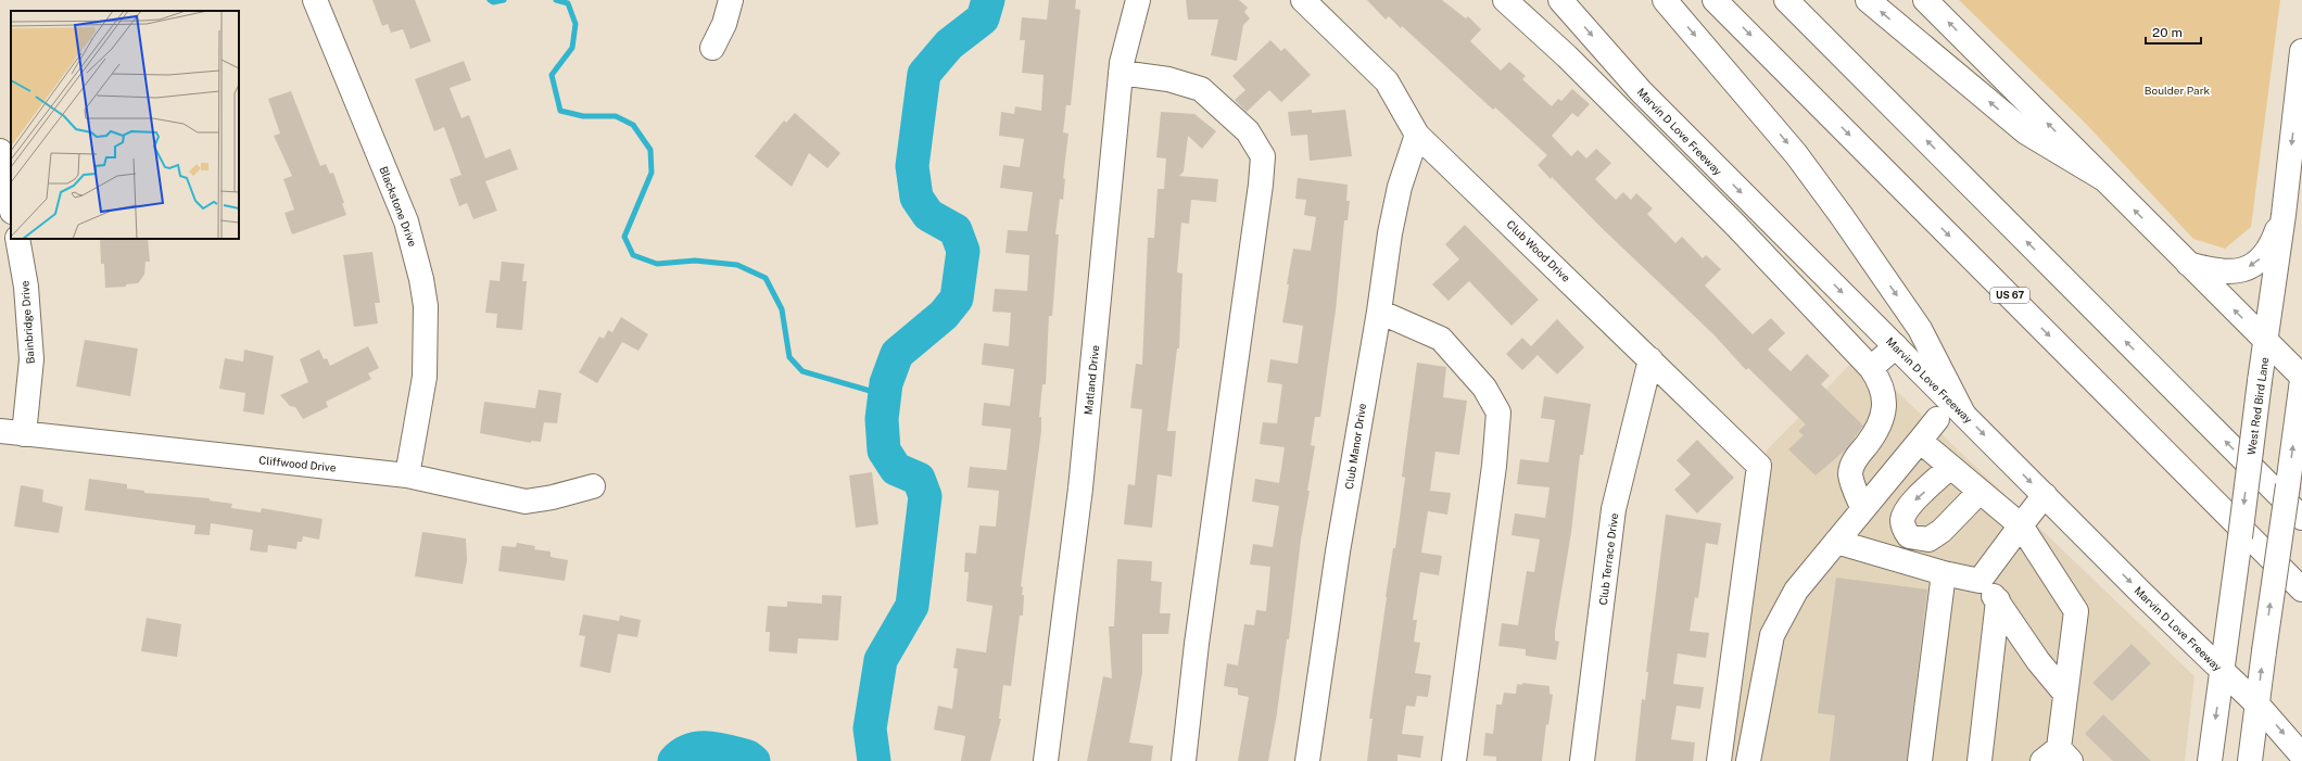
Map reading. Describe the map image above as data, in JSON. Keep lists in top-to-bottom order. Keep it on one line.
{"streets":{"main road":["Marvin D Love Freeway","Blackstone Drive","Club Wood Drive","US 67","Bainbridge Drive","Matland Drive","West Red Bird Lane","Club Manor Drive","Cliffwood Drive","Club Terrace Drive"]},"crossings":[["Marvin D Love Freeway","West Red Bird Lane"],["Blackstone Drive","Cliffwood Drive"],["Club Wood Drive","Club Manor Drive"],["Club Wood Drive","Club Terrace Drive"],["Bainbridge Drive","Cliffwood Drive"]],"parks":["Boulder Park"],"scale_bar":"20 m"}
